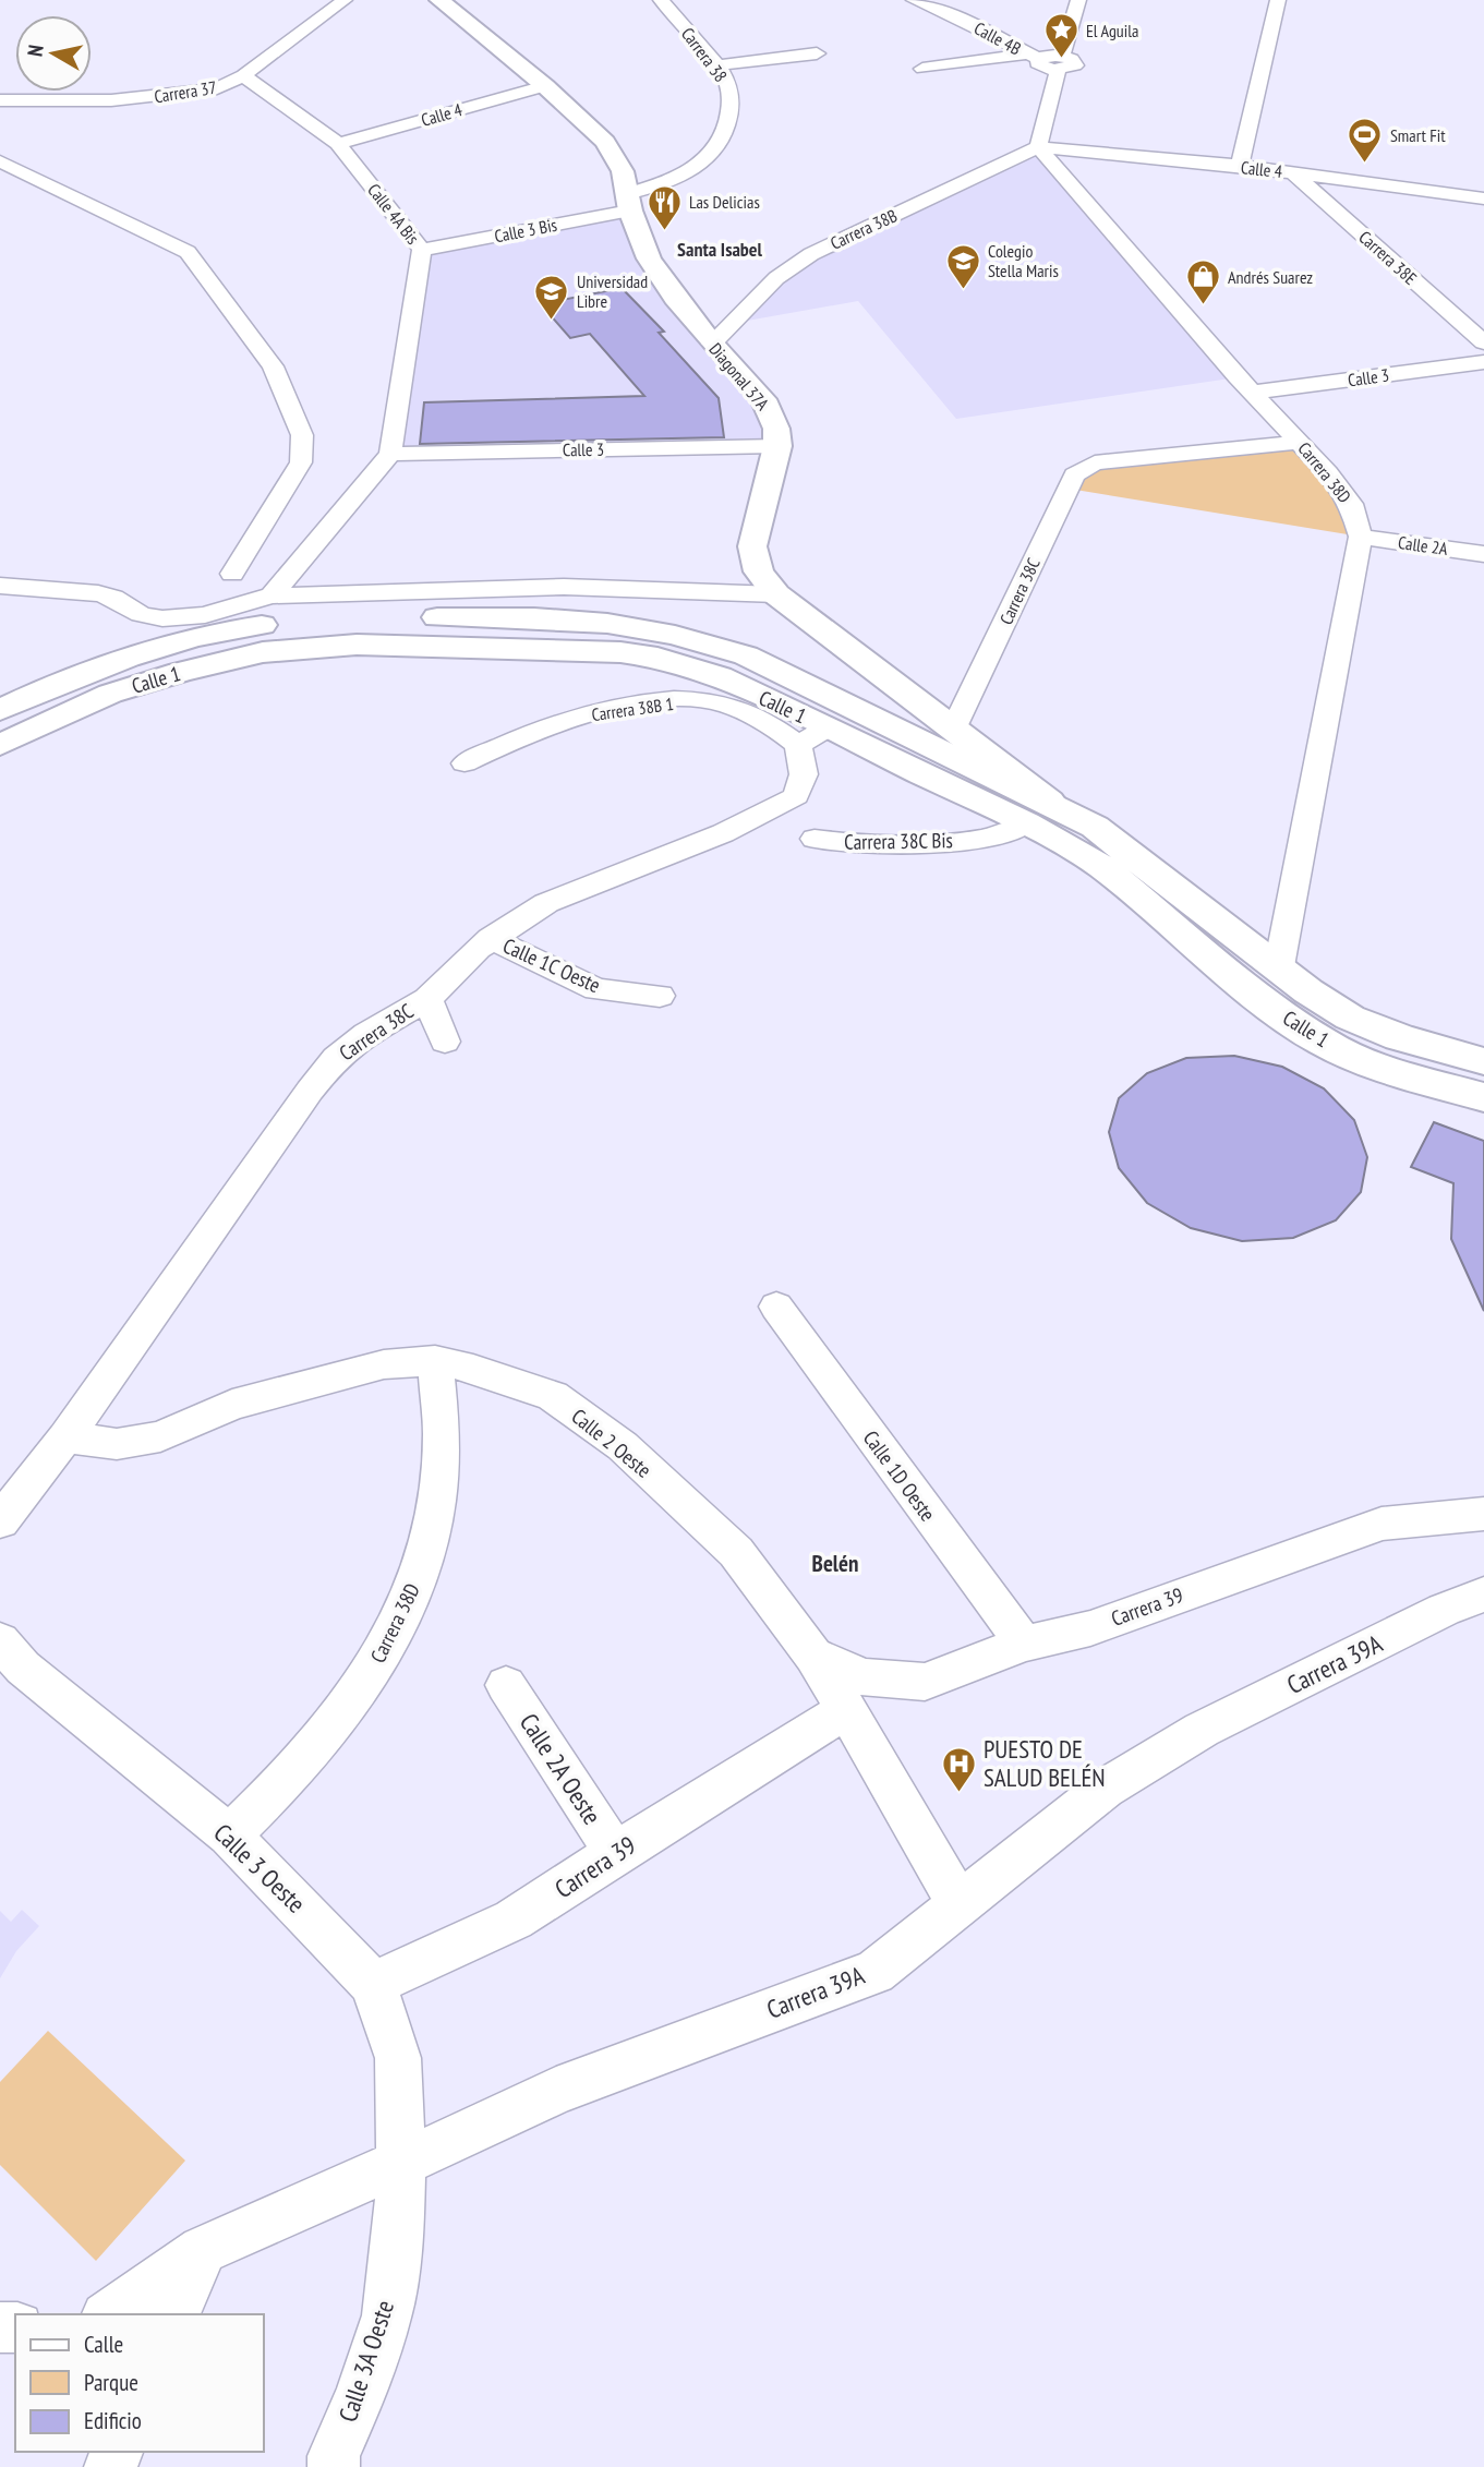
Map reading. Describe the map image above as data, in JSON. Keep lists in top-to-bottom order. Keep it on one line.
{"streets":{"main road":["Diagonal 37A","Calle 1"],"street":["Calle 4B","Carrera 38","Carrera 37","Calle 4","Calle 4A Bis","Carrera 38B","Calle 3 Bis","Carrera 38E","Calle 3","Carrera 38D","Calle 2A","Carrera 38C","Carrera 38B 1","Carrera 38C Bis","Calle 1C Oeste","Calle 2 Oeste","Calle 1D Oeste","Carrera 39","Carrera 39A","Calle 2A Oeste","Calle 3 Oeste","Calle 3A Oeste"]},"crossings":[["Carrera 38","Calle 3 Bis"],["Carrera 38","Diagonal 37A"],["Carrera 37","Calle 4A Bis"],["Calle 4","Calle 4A Bis"],["Calle 4","Carrera 38B"],["Calle 4","Carrera 38E"],["Calle 4","Diagonal 37A"],["Calle 4","Carrera 38D"],["Calle 4A Bis","Calle 3 Bis"],["Calle 4A Bis","Calle 3"],["Carrera 38B","Diagonal 37A"],["Carrera 38B","Carrera 38D"],["Calle 3 Bis","Diagonal 37A"],["Diagonal 37A","Calle 3"],["Diagonal 37A","Carrera 38C"],["Diagonal 37A","Calle 1"],["Diagonal 37A","Carrera 38C Bis"],["Calle 3","Carrera 38D"],["Carrera 38D","Calle 2A"],["Carrera 38D","Carrera 38C"],["Carrera 38D","Calle 1"],["Carrera 38D","Calle 2 Oeste"],["Carrera 38D","Calle 3 Oeste"],["Carrera 38C","Carrera 38B 1"],["Carrera 38C","Calle 1C Oeste"],["Carrera 38C","Calle 2 Oeste"],["Calle 1","Carrera 38C Bis"],["Calle 2 Oeste","Carrera 39"],["Calle 2 Oeste","Carrera 39A"],["Calle 1D Oeste","Carrera 39"],["Carrera 39","Calle 2A Oeste"],["Carrera 39","Calle 3 Oeste"],["Carrera 39A","Calle 3 Oeste"],["Carrera 39A","Calle 3A Oeste"],["Calle 3 Oeste","Calle 3A Oeste"]],"districts":["Santa Isabel","Belén"],"places":{"place":["El Aguila"],"sports":["Smart Fit"],"restaurant":["Las Delicias"],"school or university":["Colegio Stella Maris","Universidad Libre"],"shop":["Andrés Suarez"],"hospital":["PUESTO DE SALUD BELÉN"]},"legend":["Calle","Parque","Edificio"],"north":"left"}
